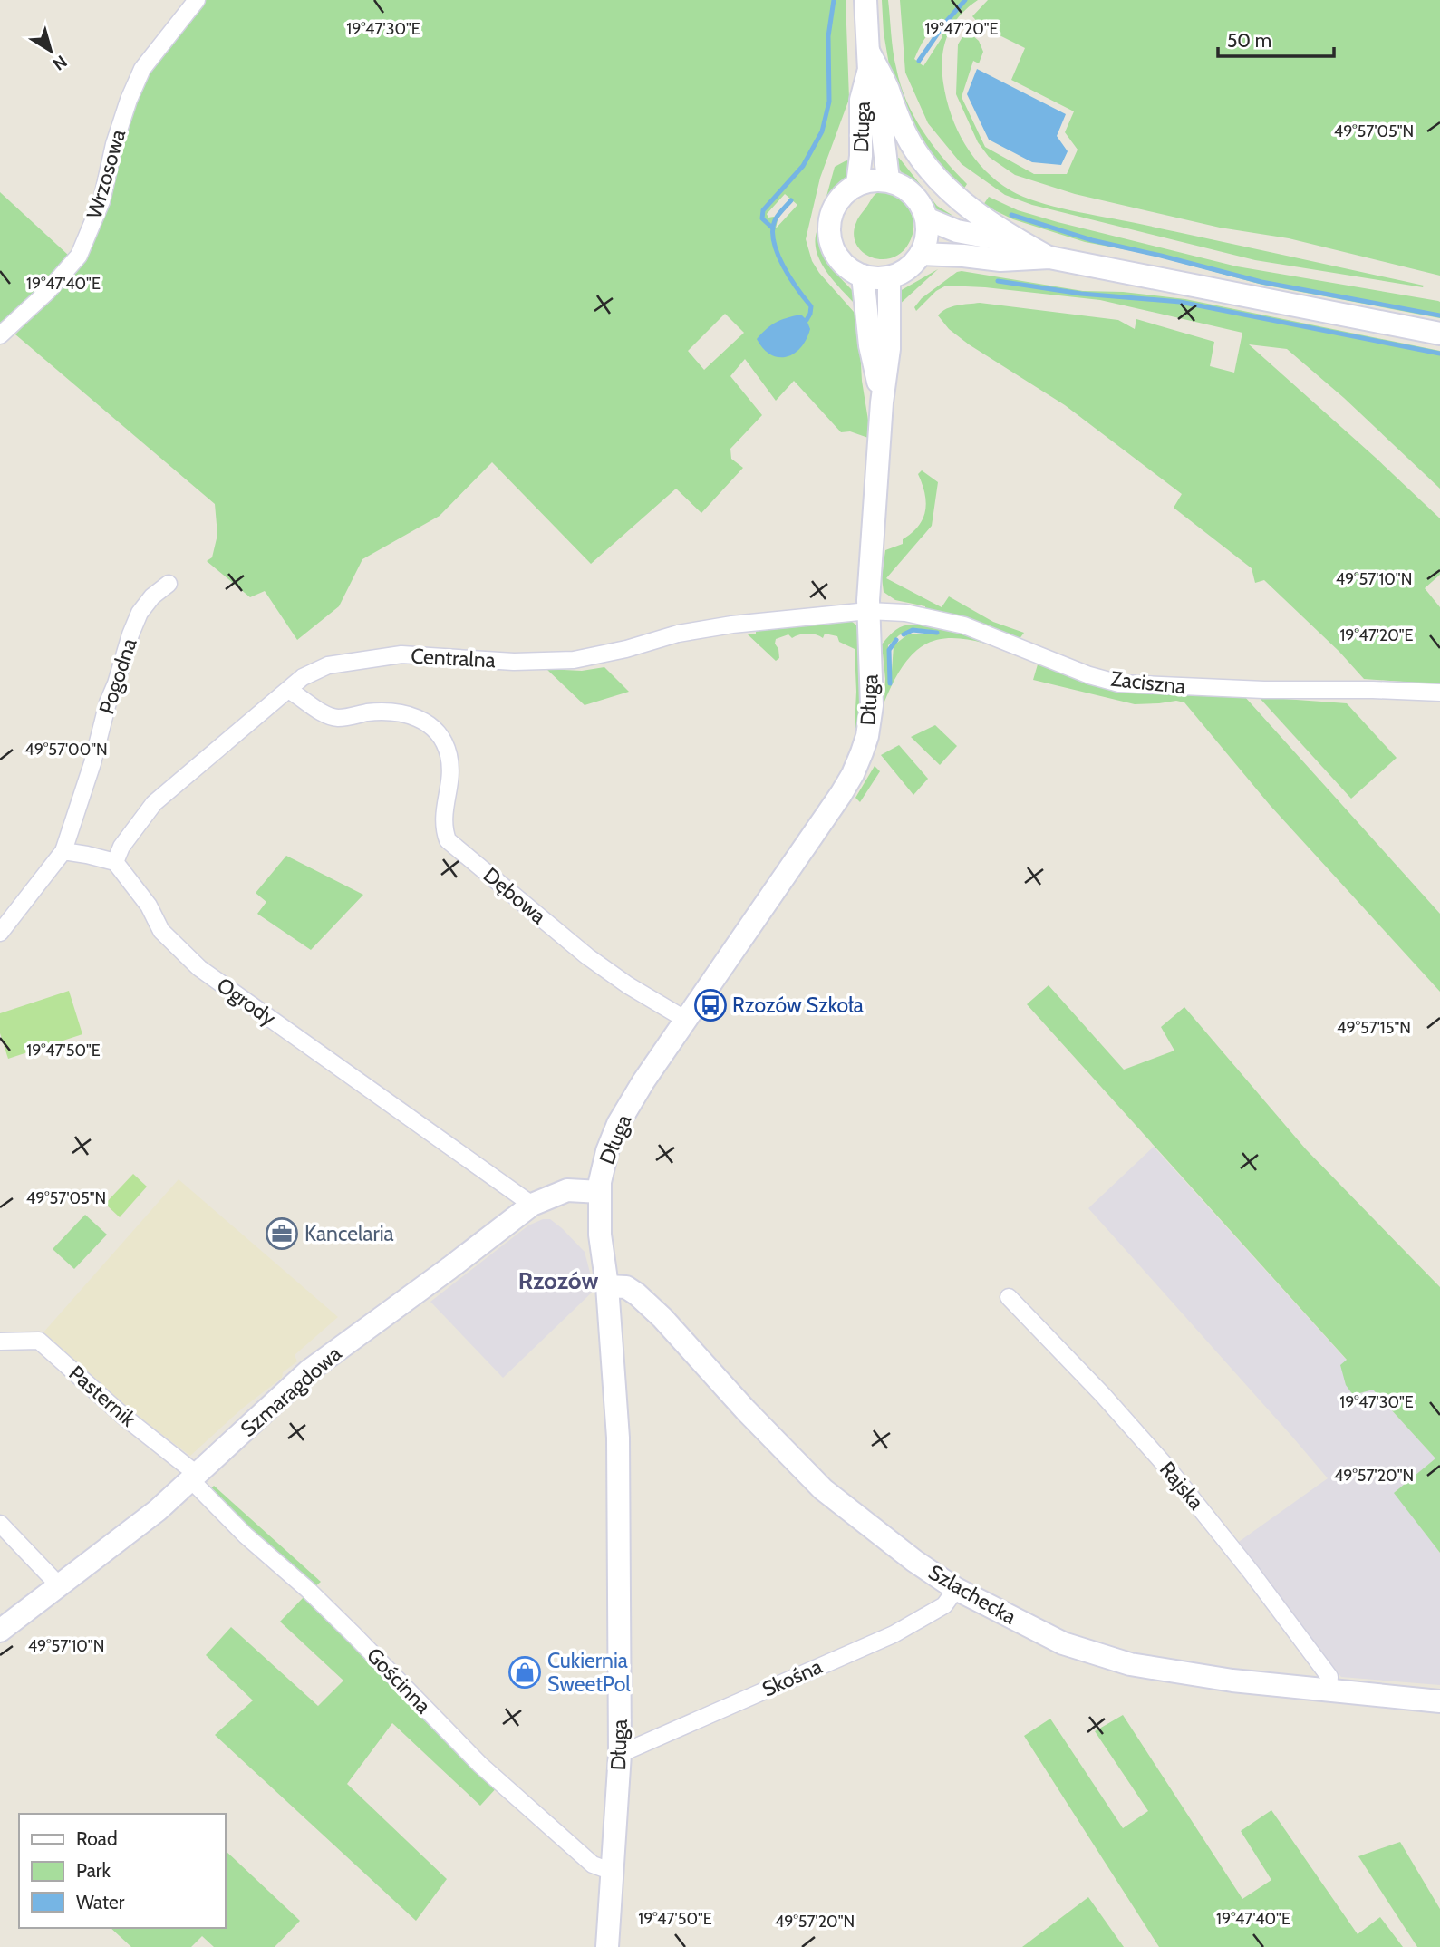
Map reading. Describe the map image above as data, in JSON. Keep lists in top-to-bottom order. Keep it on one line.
{"streets":{"street":["Długa","Wrzosowa","Centralna","Pogodna","Zaciszna","Dębowa","Ogrody","Szmaragdowa","Pasternik","Rajska","Szlachecka","Skośna","Gościnna"]},"crossings":[["Długa","Centralna"],["Długa","Zaciszna"],["Długa","Dębowa"],["Długa","Szmaragdowa"],["Długa","Szlachecka"],["Długa","Skośna"],["Długa","Gościnna"],["Centralna","Zaciszna"],["Centralna","Dębowa"],["Centralna","Ogrody"],["Ogrody","Szmaragdowa"],["Szmaragdowa","Pasternik"],["Szmaragdowa","Gościnna"],["Pasternik","Gościnna"],["Rajska","Szlachecka"],["Szlachecka","Skośna"]],"districts":["Rzozów"],"places":{"bus stop":["Rzozów Szkoła"],"office":["Kancelaria"],"shop":["Cukiernia SweetPol"]},"legend":["Road","Park","Water"],"scale_bar":"50 m","north":"bottom right","coordinates":["19°47'30\"E","19°47'20\"E","49°57'05\"N","19°47'40\"E","49°57'10\"N","49°57'00\"N","49°57'15\"N","19°47'50\"E","49°57'20\"N"]}
